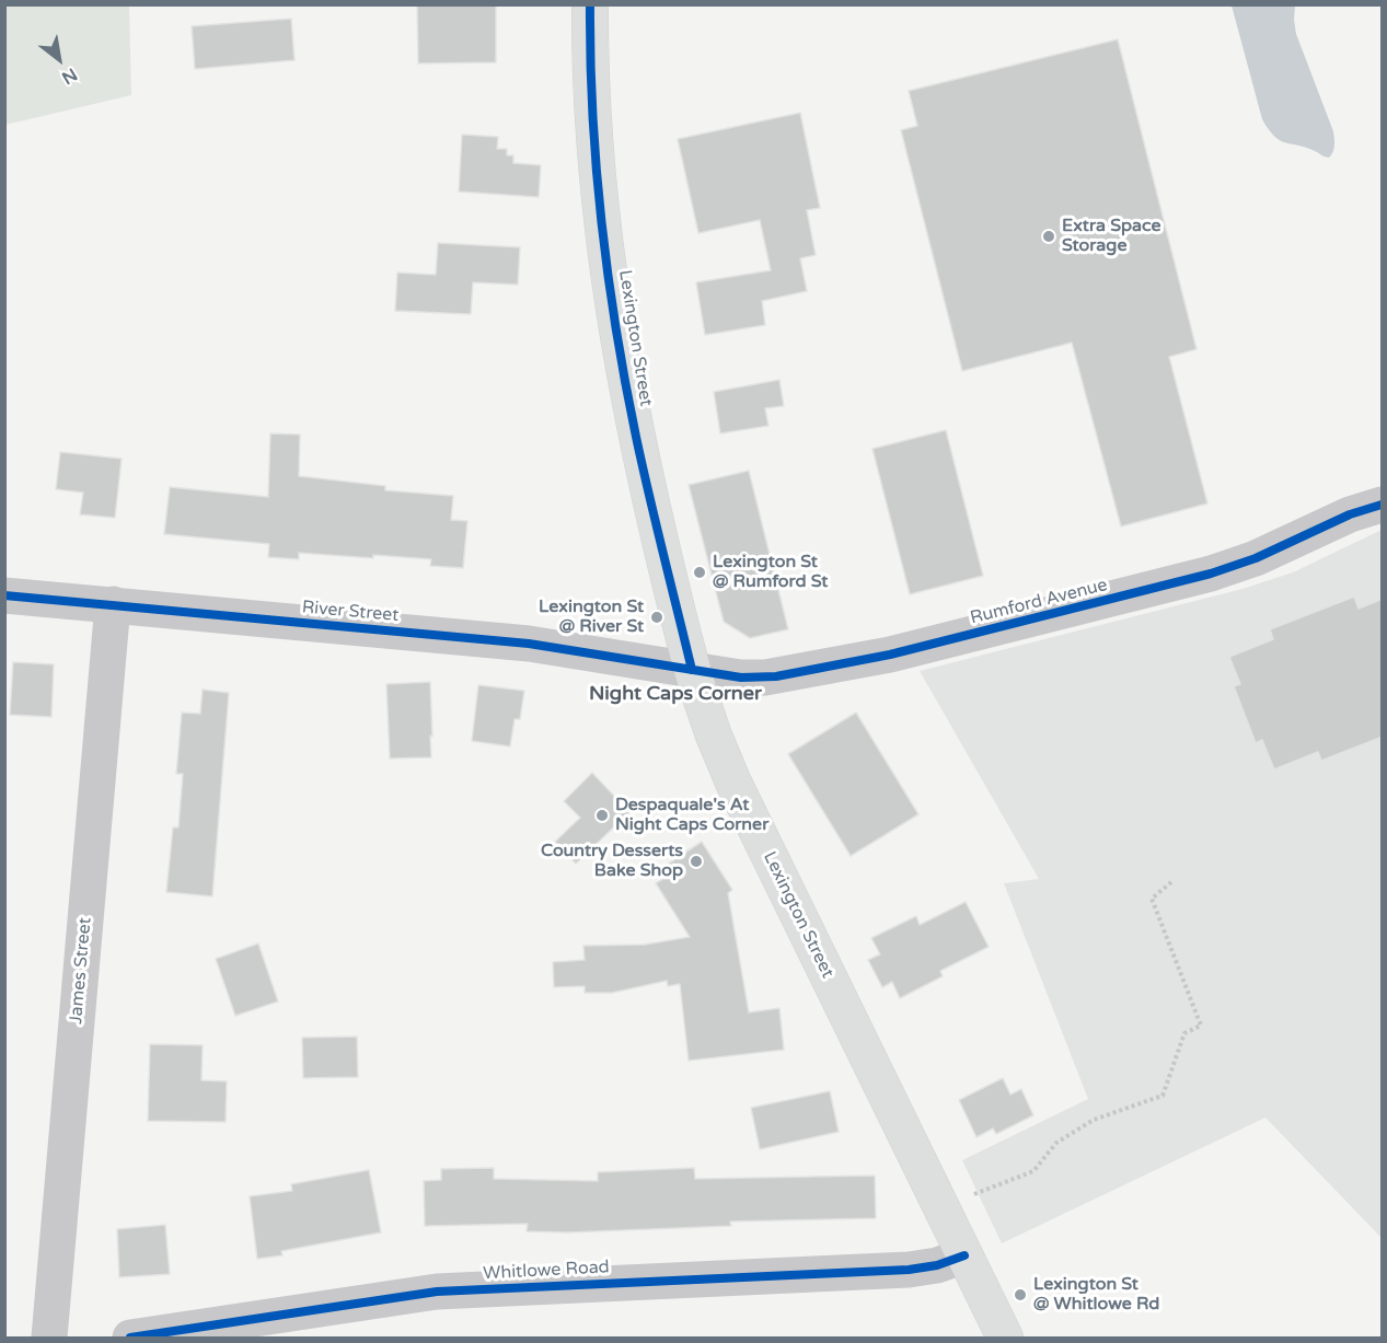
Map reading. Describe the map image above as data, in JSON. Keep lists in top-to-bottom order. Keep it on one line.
{"streets":{"main road":["Lexington Street"],"street":["Rumford Avenue","River Street","James Street","Whitlowe Road"]},"crossings":[["Lexington Street","Rumford Avenue"],["Lexington Street","River Street"],["Lexington Street","Whitlowe Road"],["Rumford Avenue","River Street"],["River Street","James Street"]],"districts":["Night Caps Corner"],"places":["Extra Space Storage","Lexington St @ Rumford St","Lexington St @ River St","Despaquale's At Night Caps Corner","Country Desserts Bake Shop","Lexington St @ Whitlowe Rd"],"north":"bottom right"}
